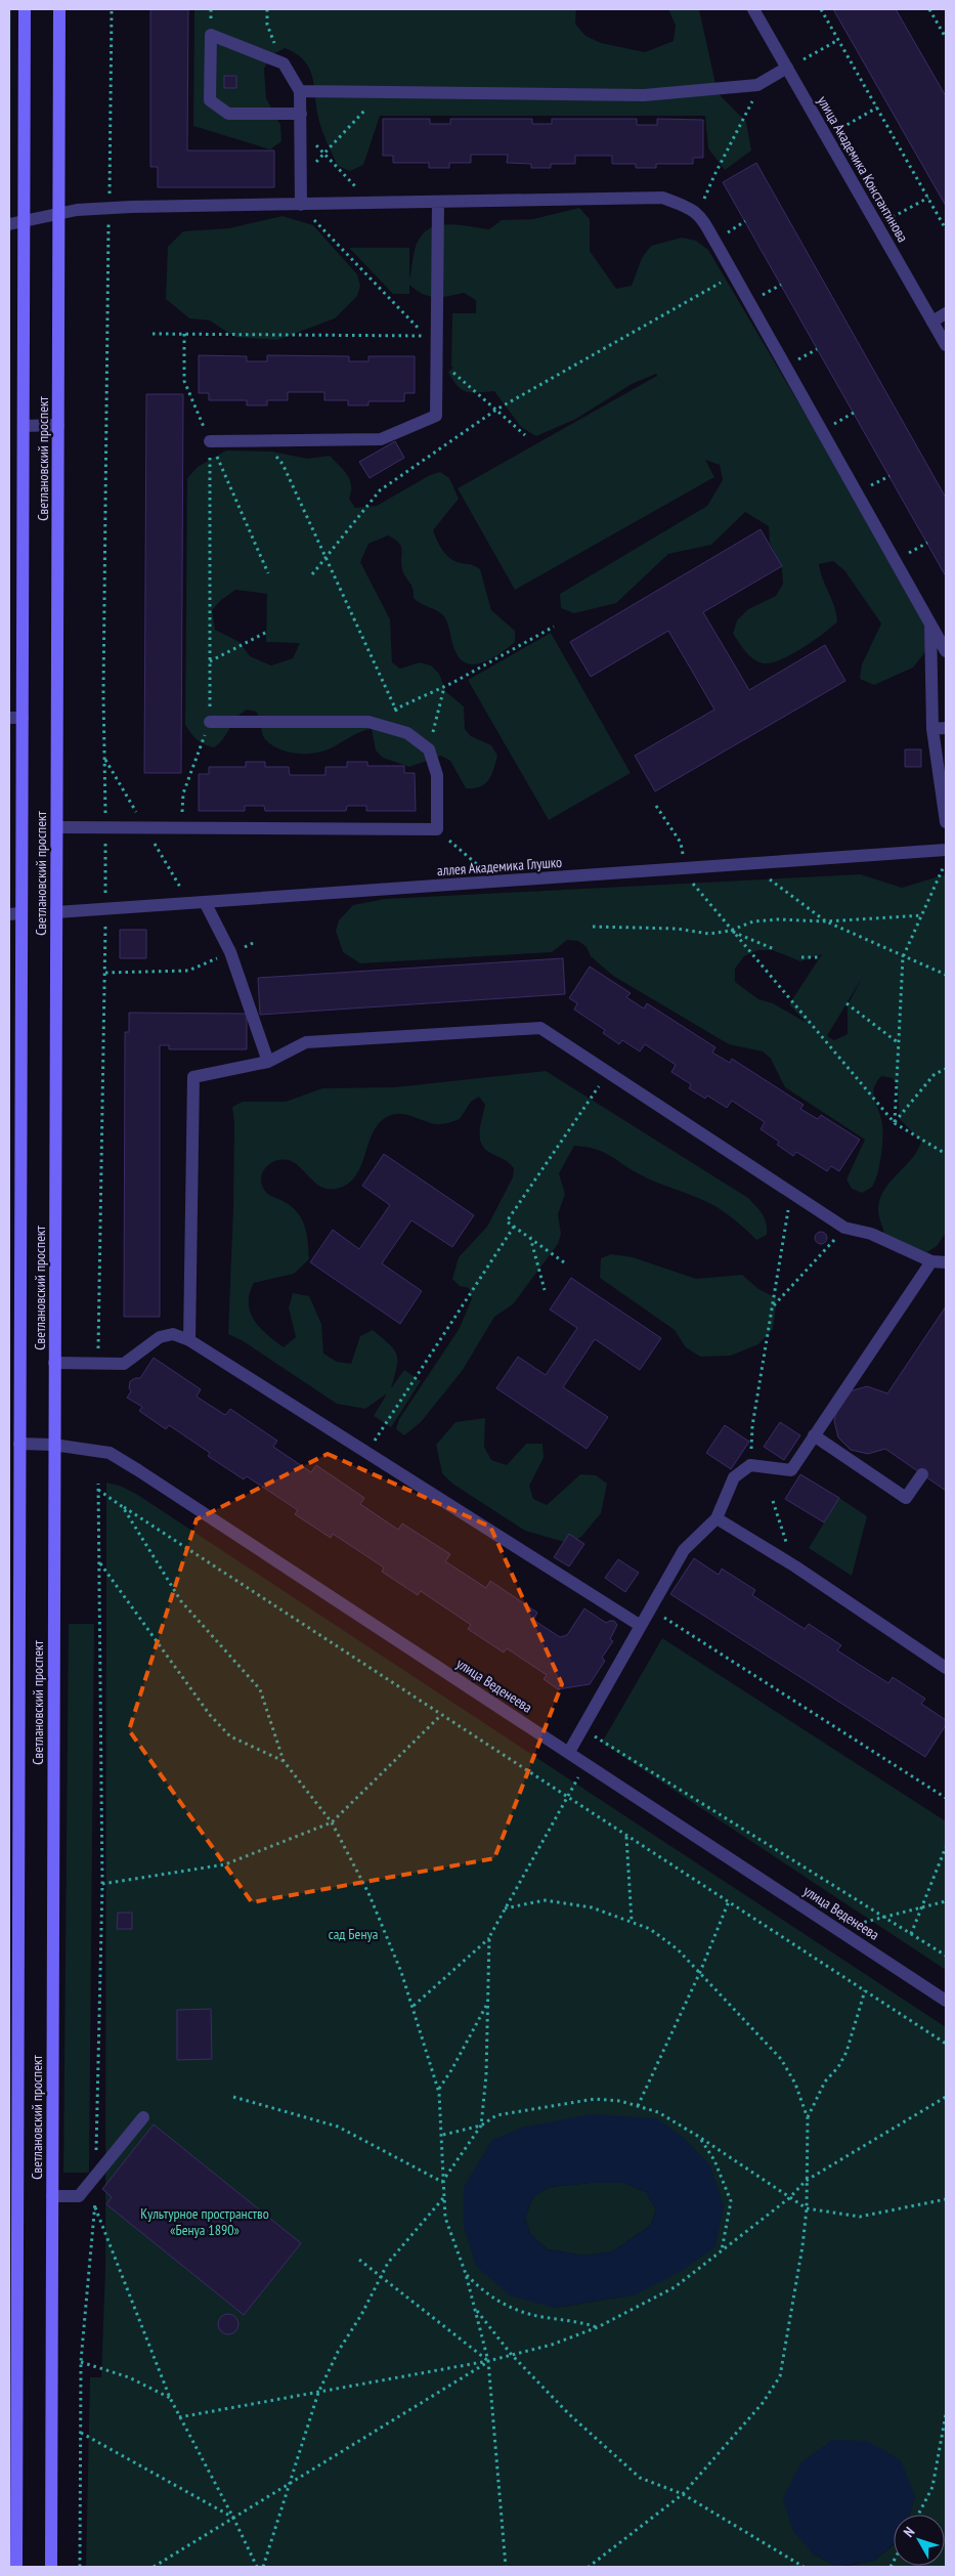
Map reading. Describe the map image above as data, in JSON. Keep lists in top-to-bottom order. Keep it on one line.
{"streets":{"main road":["Светлановский проспект"],"street":["улица Академика Константинова","аллея Академика Глушко","улица Веденеева"]},"crossings":[["Светлановский проспект","аллея Академика Глушко"],["Светлановский проспект","улица Веденеева"]],"parks":["сад Бенуа","Культурное пространство «Бенуа 1890»"],"north":"top left"}
